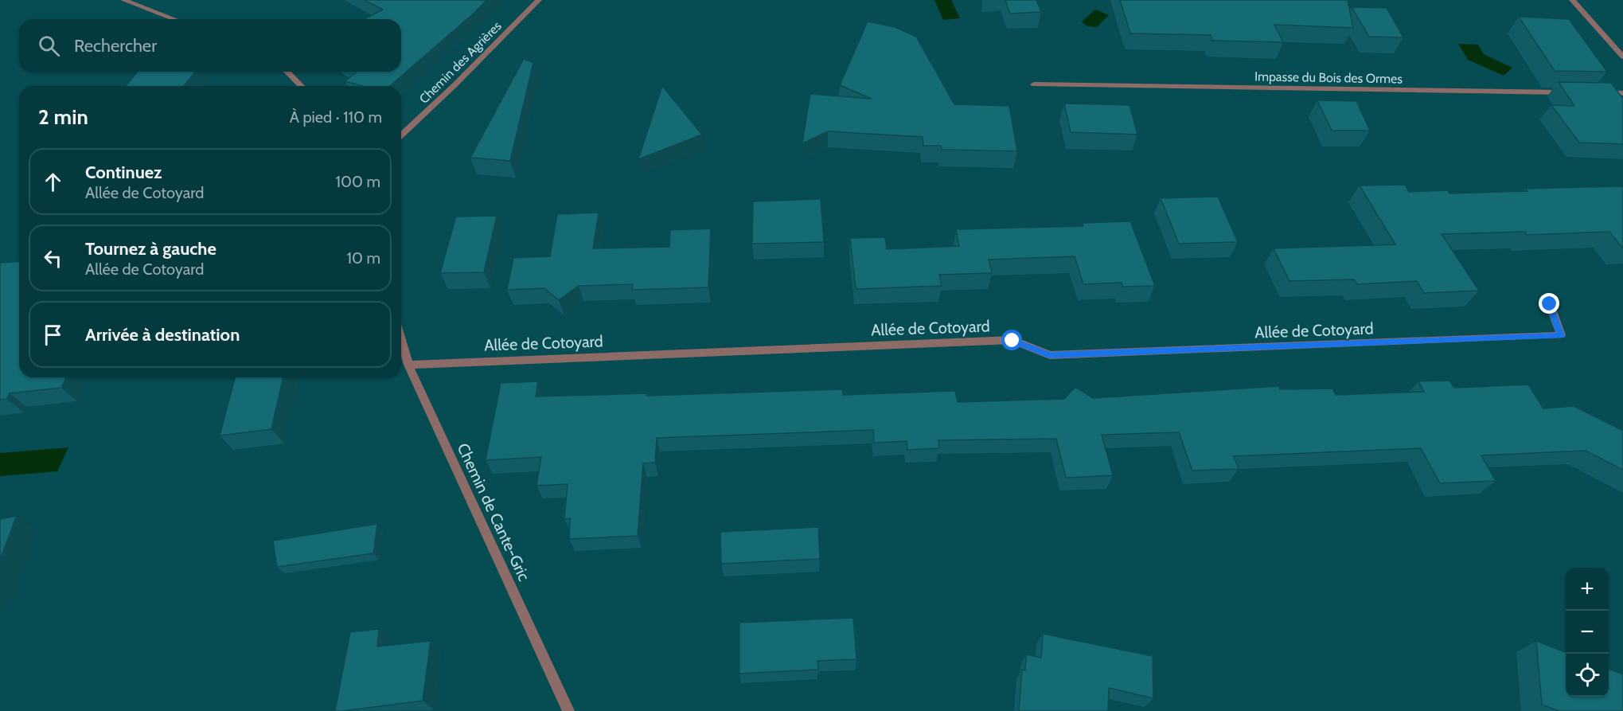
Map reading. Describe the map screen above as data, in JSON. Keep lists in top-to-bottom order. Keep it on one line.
{"streets":{"street":["Chemin des Agrières","Impasse du Bois des Ormes","Allée de Cotoyard","Chemin de Cante-Gric"]},"crossings":[["Allée de Cotoyard","Chemin de Cante-Gric"]],"page":{"search":"Rechercher","heading":["2 min","À pied · 110 m"],"list":[["Continuez","Allée de Cotoyard","100 m"],["Tournez à gauche","Allée de Cotoyard","10 m"],"Arrivée à destination"],"map_buttons":["+","−"]}}
